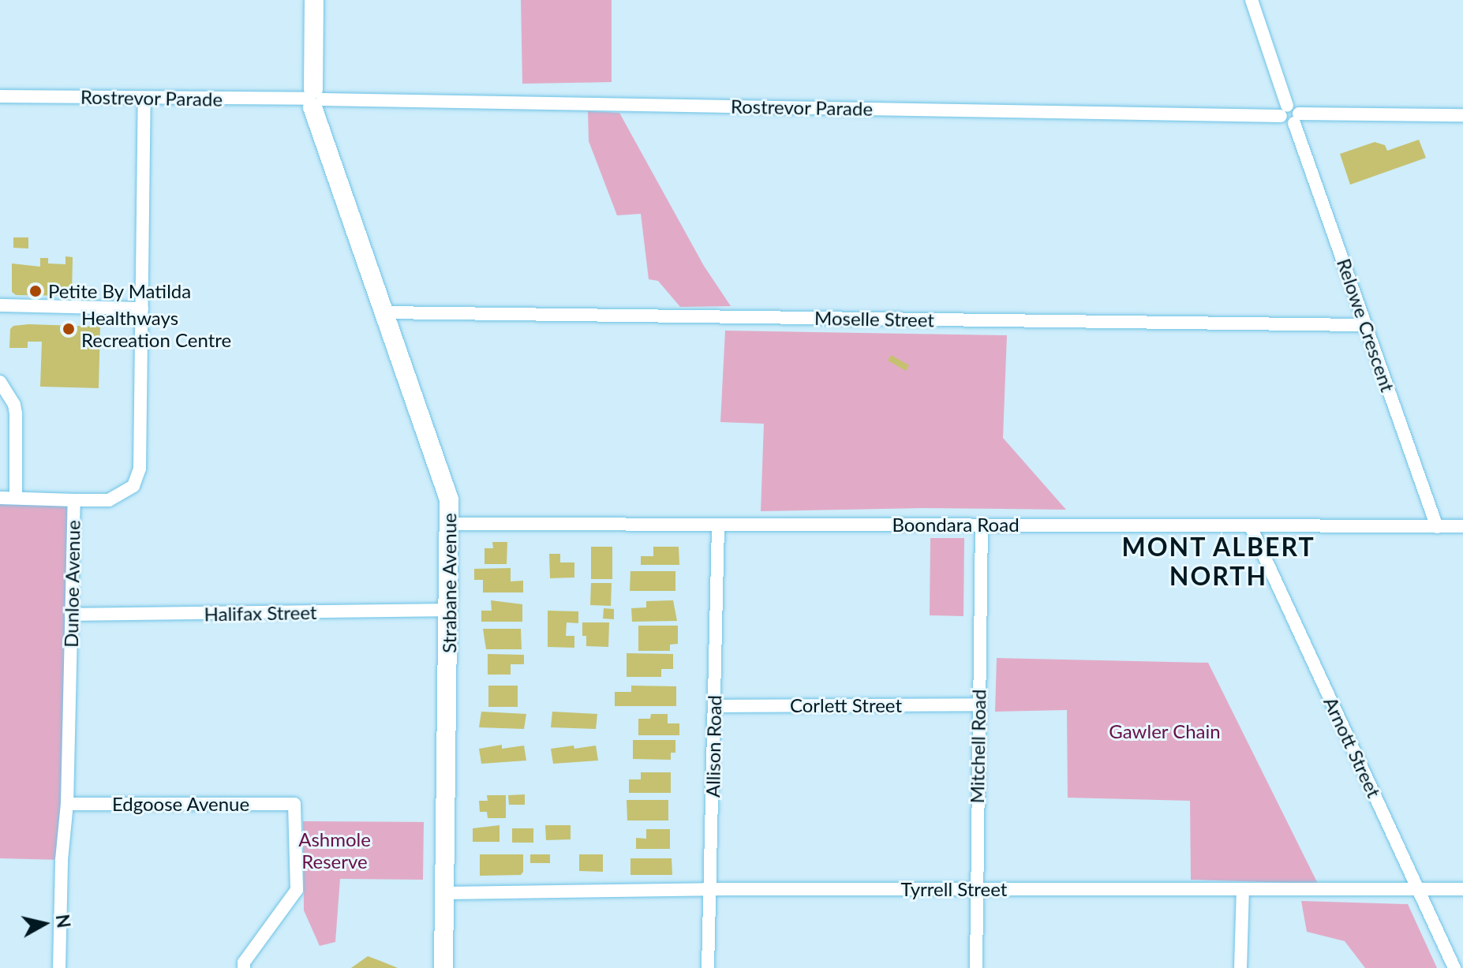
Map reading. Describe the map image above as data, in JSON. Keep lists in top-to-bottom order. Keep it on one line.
{"streets":{"street":["Rostrevor Parade","Moselle Street","Relowe Crescent","Boondara Road","Strabane Avenue","Dunloe Avenue","Halifax Street","Corlett Street","Allison Road","Mitchell Road","Arnott Street","Edgoose Avenue","Tyrrell Street"]},"crossings":[["Rostrevor Parade","Strabane Avenue"],["Rostrevor Parade","Dunloe Avenue"],["Moselle Street","Relowe Crescent"],["Moselle Street","Strabane Avenue"],["Relowe Crescent","Boondara Road"],["Boondara Road","Strabane Avenue"],["Boondara Road","Allison Road"],["Boondara Road","Mitchell Road"],["Boondara Road","Arnott Street"],["Strabane Avenue","Halifax Street"],["Strabane Avenue","Tyrrell Street"],["Dunloe Avenue","Halifax Street"],["Dunloe Avenue","Edgoose Avenue"],["Corlett Street","Allison Road"],["Corlett Street","Mitchell Road"],["Allison Road","Tyrrell Street"],["Mitchell Road","Tyrrell Street"],["Arnott Street","Tyrrell Street"]],"districts":["MONT ALBERT NORTH"],"parks":["Gawler Chain","Ashmole Reserve"],"places":["Petite By Matilda","Healthways Recreation Centre"],"north":"right"}
